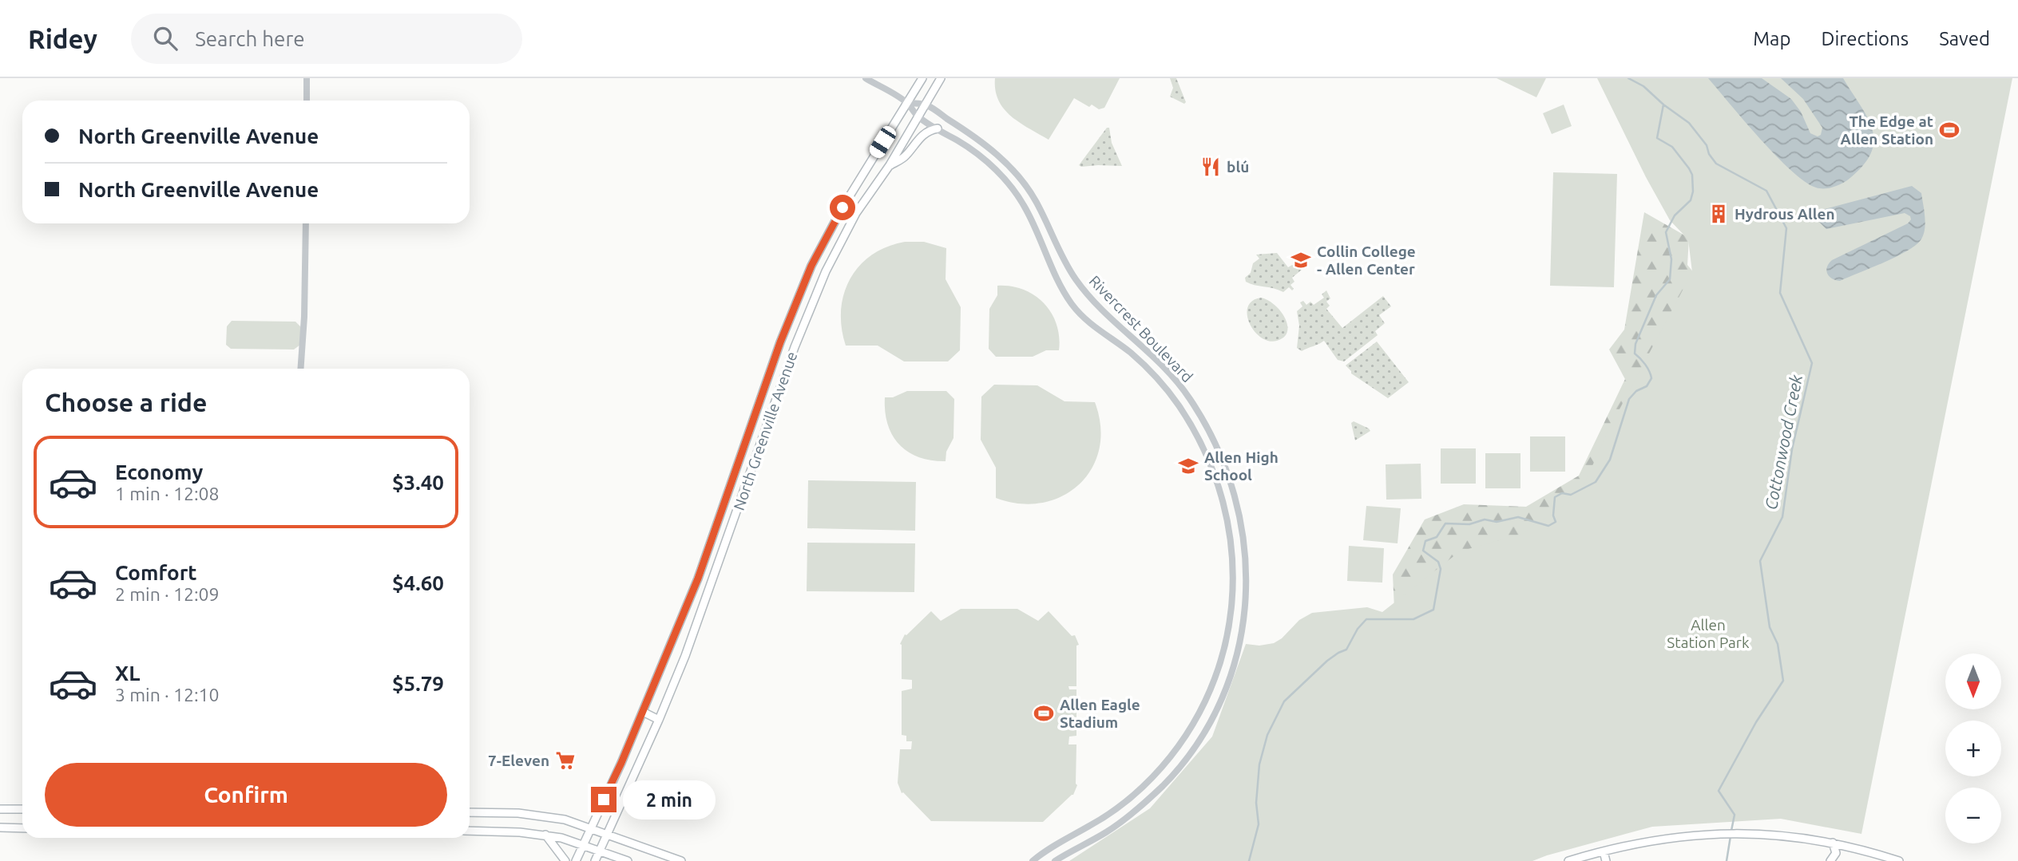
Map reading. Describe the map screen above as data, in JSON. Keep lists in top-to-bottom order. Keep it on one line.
{"streets":{"main road":["North Greenville Avenue"],"street":["Rivercrest Boulevard"]},"crossings":[["Rivercrest Boulevard","North Greenville Avenue"]],"water":["Cottonwood Creek"],"parks":["Allen Station Park"],"places":{"sports":["The Edge at Allen Station","Allen Eagle Stadium"],"restaurant":["blú"],"building":["Hydrous Allen"],"school or university":["Collin College - Allen Center","Allen High School"],"supermarket":["7-Eleven"]},"north":"bottom","page":{"header":"Ridey","search":"Search here","nav":["Map","Directions","Saved"],"banner":["North Greenville Avenue","North Greenville Avenue"],"heading":"Choose a ride","list":[{"name":"Economy","note":"1 min · 12:08","value":"$3.40"},{"name":"Comfort","note":"2 min · 12:09","value":"$4.60"},{"name":"XL","note":"3 min · 12:10","value":"$5.79"}],"map_buttons":["+","−"],"buttons":"Confirm","bubble":"2 min"}}
